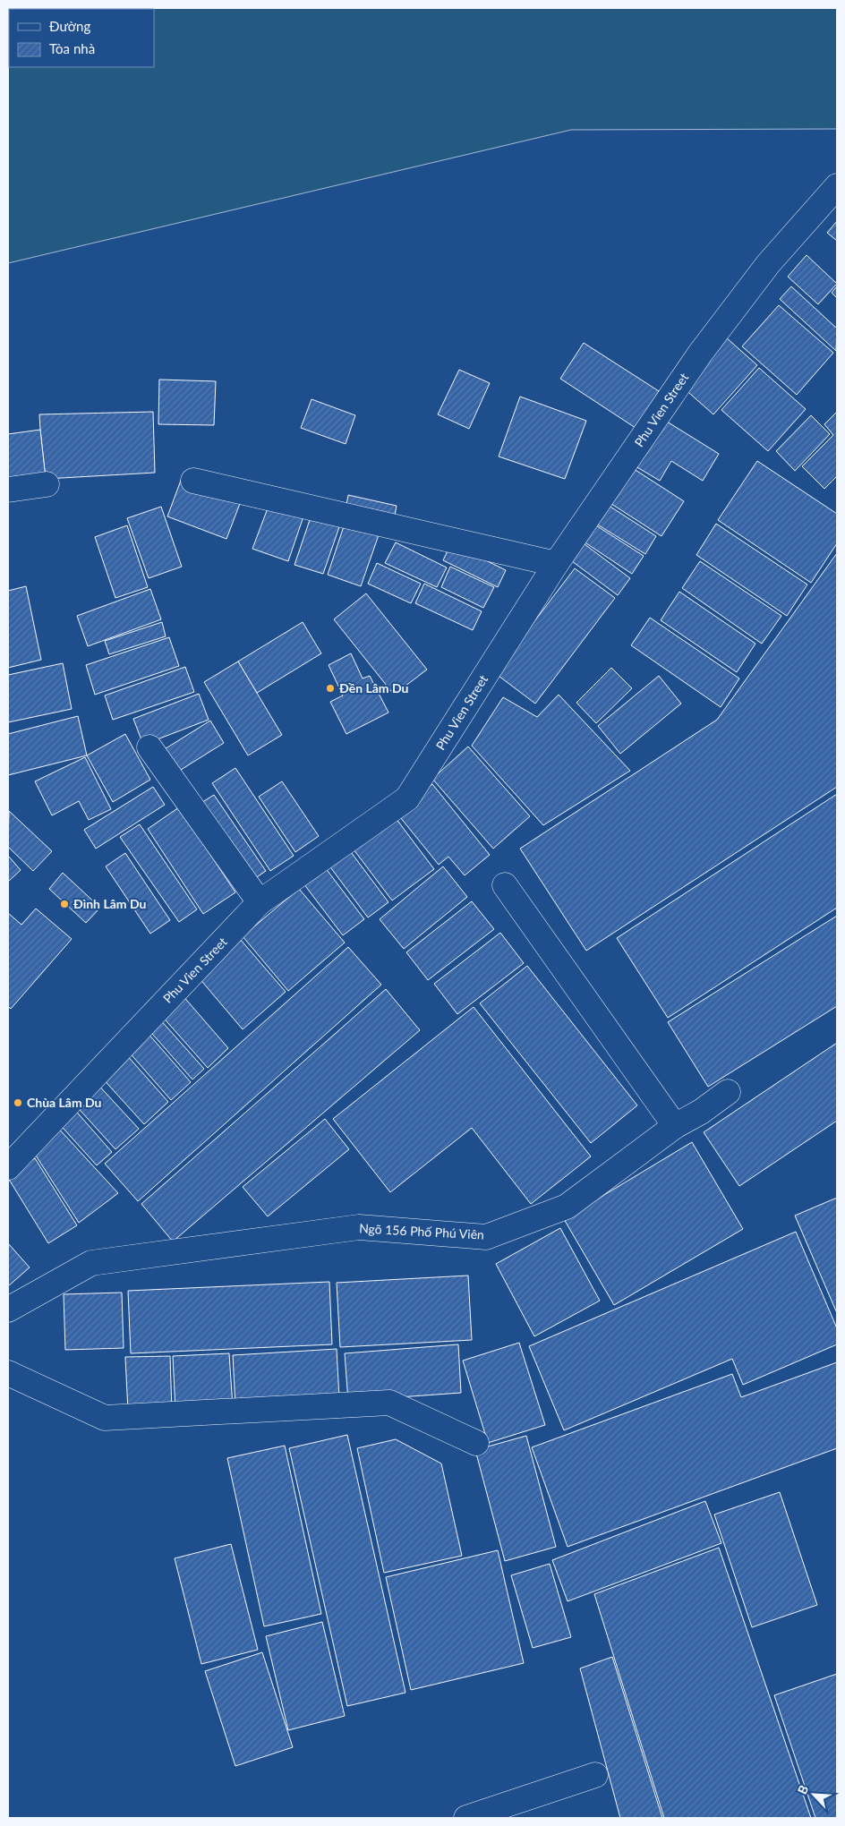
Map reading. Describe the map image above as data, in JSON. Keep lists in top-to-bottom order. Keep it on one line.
{"streets":{"street":["Phu Vien Street","Ngõ 156 Phố Phú Viên"]},"places":["Đền Lâm Du","Đình Lâm Du","Chùa Lâm Du"],"legend":["Đường","Tòa nhà"],"north":"top left"}
